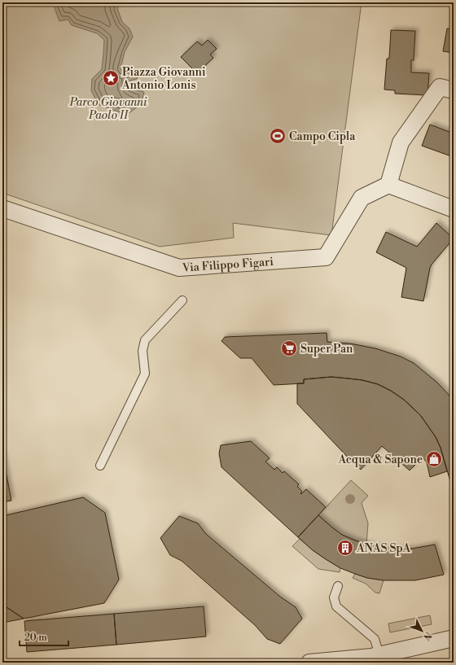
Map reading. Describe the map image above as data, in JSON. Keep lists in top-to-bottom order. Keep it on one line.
{"streets":{"street":["Via Filippo Figari"]},"parks":["Parco Giovanni Paolo II"],"places":{"place":["Piazza Giovanni Antonio Lonis"],"sports":["Campo Cipla"],"supermarket":["Super Pan"],"shop":["Acqua & Sapone"],"building":["ANAS SpA"]},"scale_bar":"20 m","north":"bottom right"}
